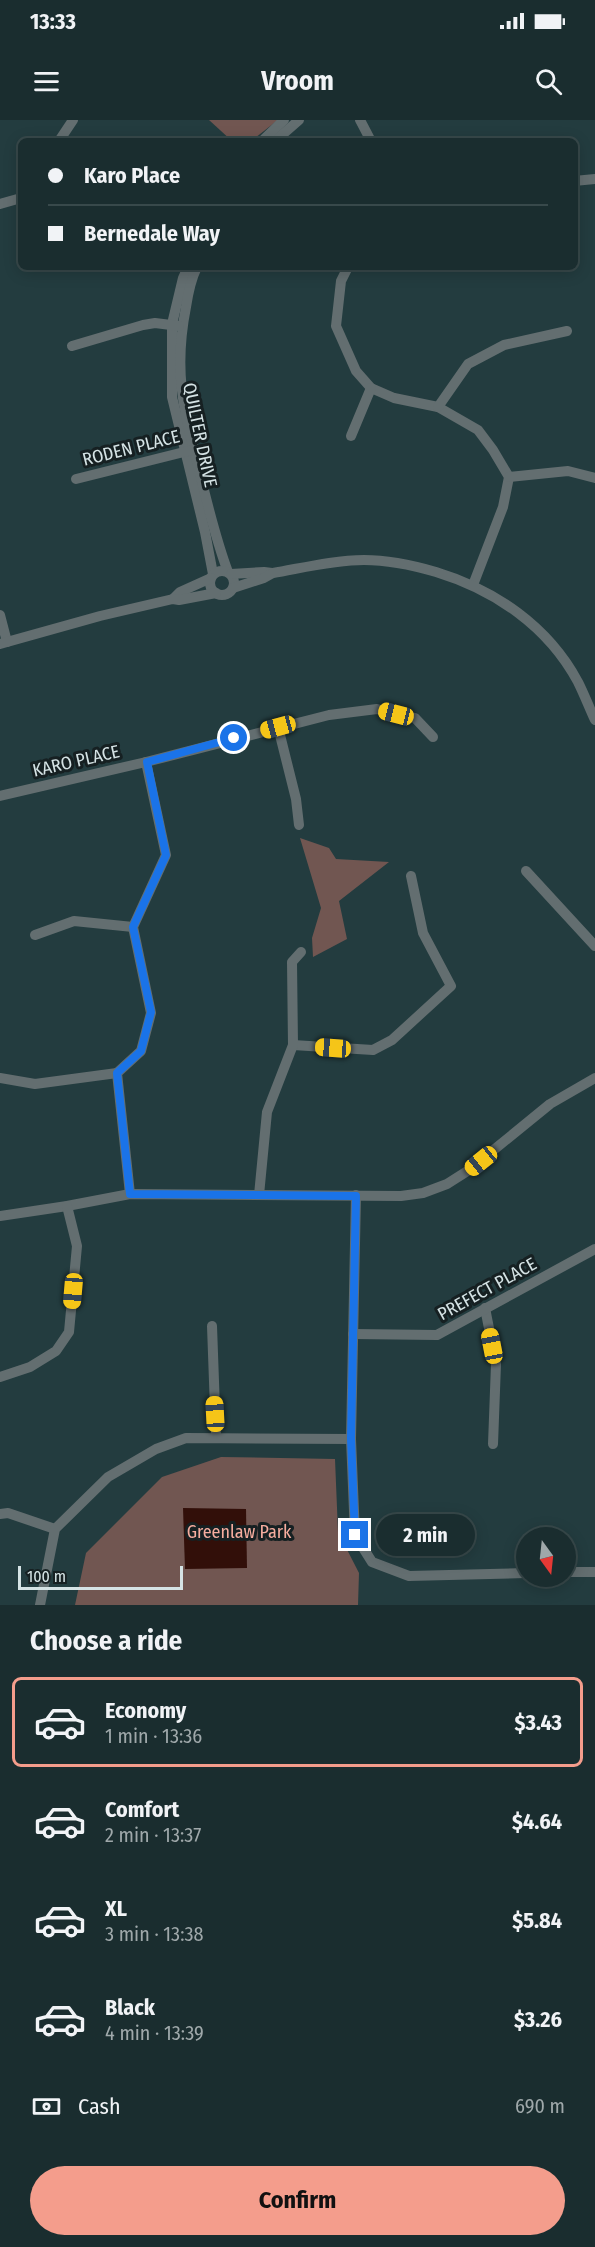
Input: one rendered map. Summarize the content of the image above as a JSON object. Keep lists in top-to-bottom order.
{
  "streets": {
    "street": [
      "QUILTER DRIVE",
      "RODEN PLACE",
      "KARO PLACE",
      "PREFECT PLACE"
    ]
  },
  "crossings": [
    ["QUILTER DRIVE", "RODEN PLACE"]
  ],
  "parks": ["Greenlaw Park"],
  "scale_bar": "100 m",
  "north": "bottom",
  "page": {
    "status": "13:33",
    "header": "Vroom",
    "banner": ["Karo Place", "Bernedale Way"],
    "bubble": "2 min",
    "scale": "100 m",
    "heading": "Choose a ride",
    "list": [
      {
        "name": "Economy",
        "note": "1 min · 13:36",
        "value": "$3.43"
      },
      {
        "name": "Comfort",
        "note": "2 min · 13:37",
        "value": "$4.64"
      },
      {
        "name": "XL",
        "note": "3 min · 13:38",
        "value": "$5.84"
      },
      {
        "name": "Black",
        "note": "4 min · 13:39",
        "value": "$3.26"
      }
    ],
    "pay": ["Cash", "690 m"],
    "buttons": "Confirm"
  }
}
